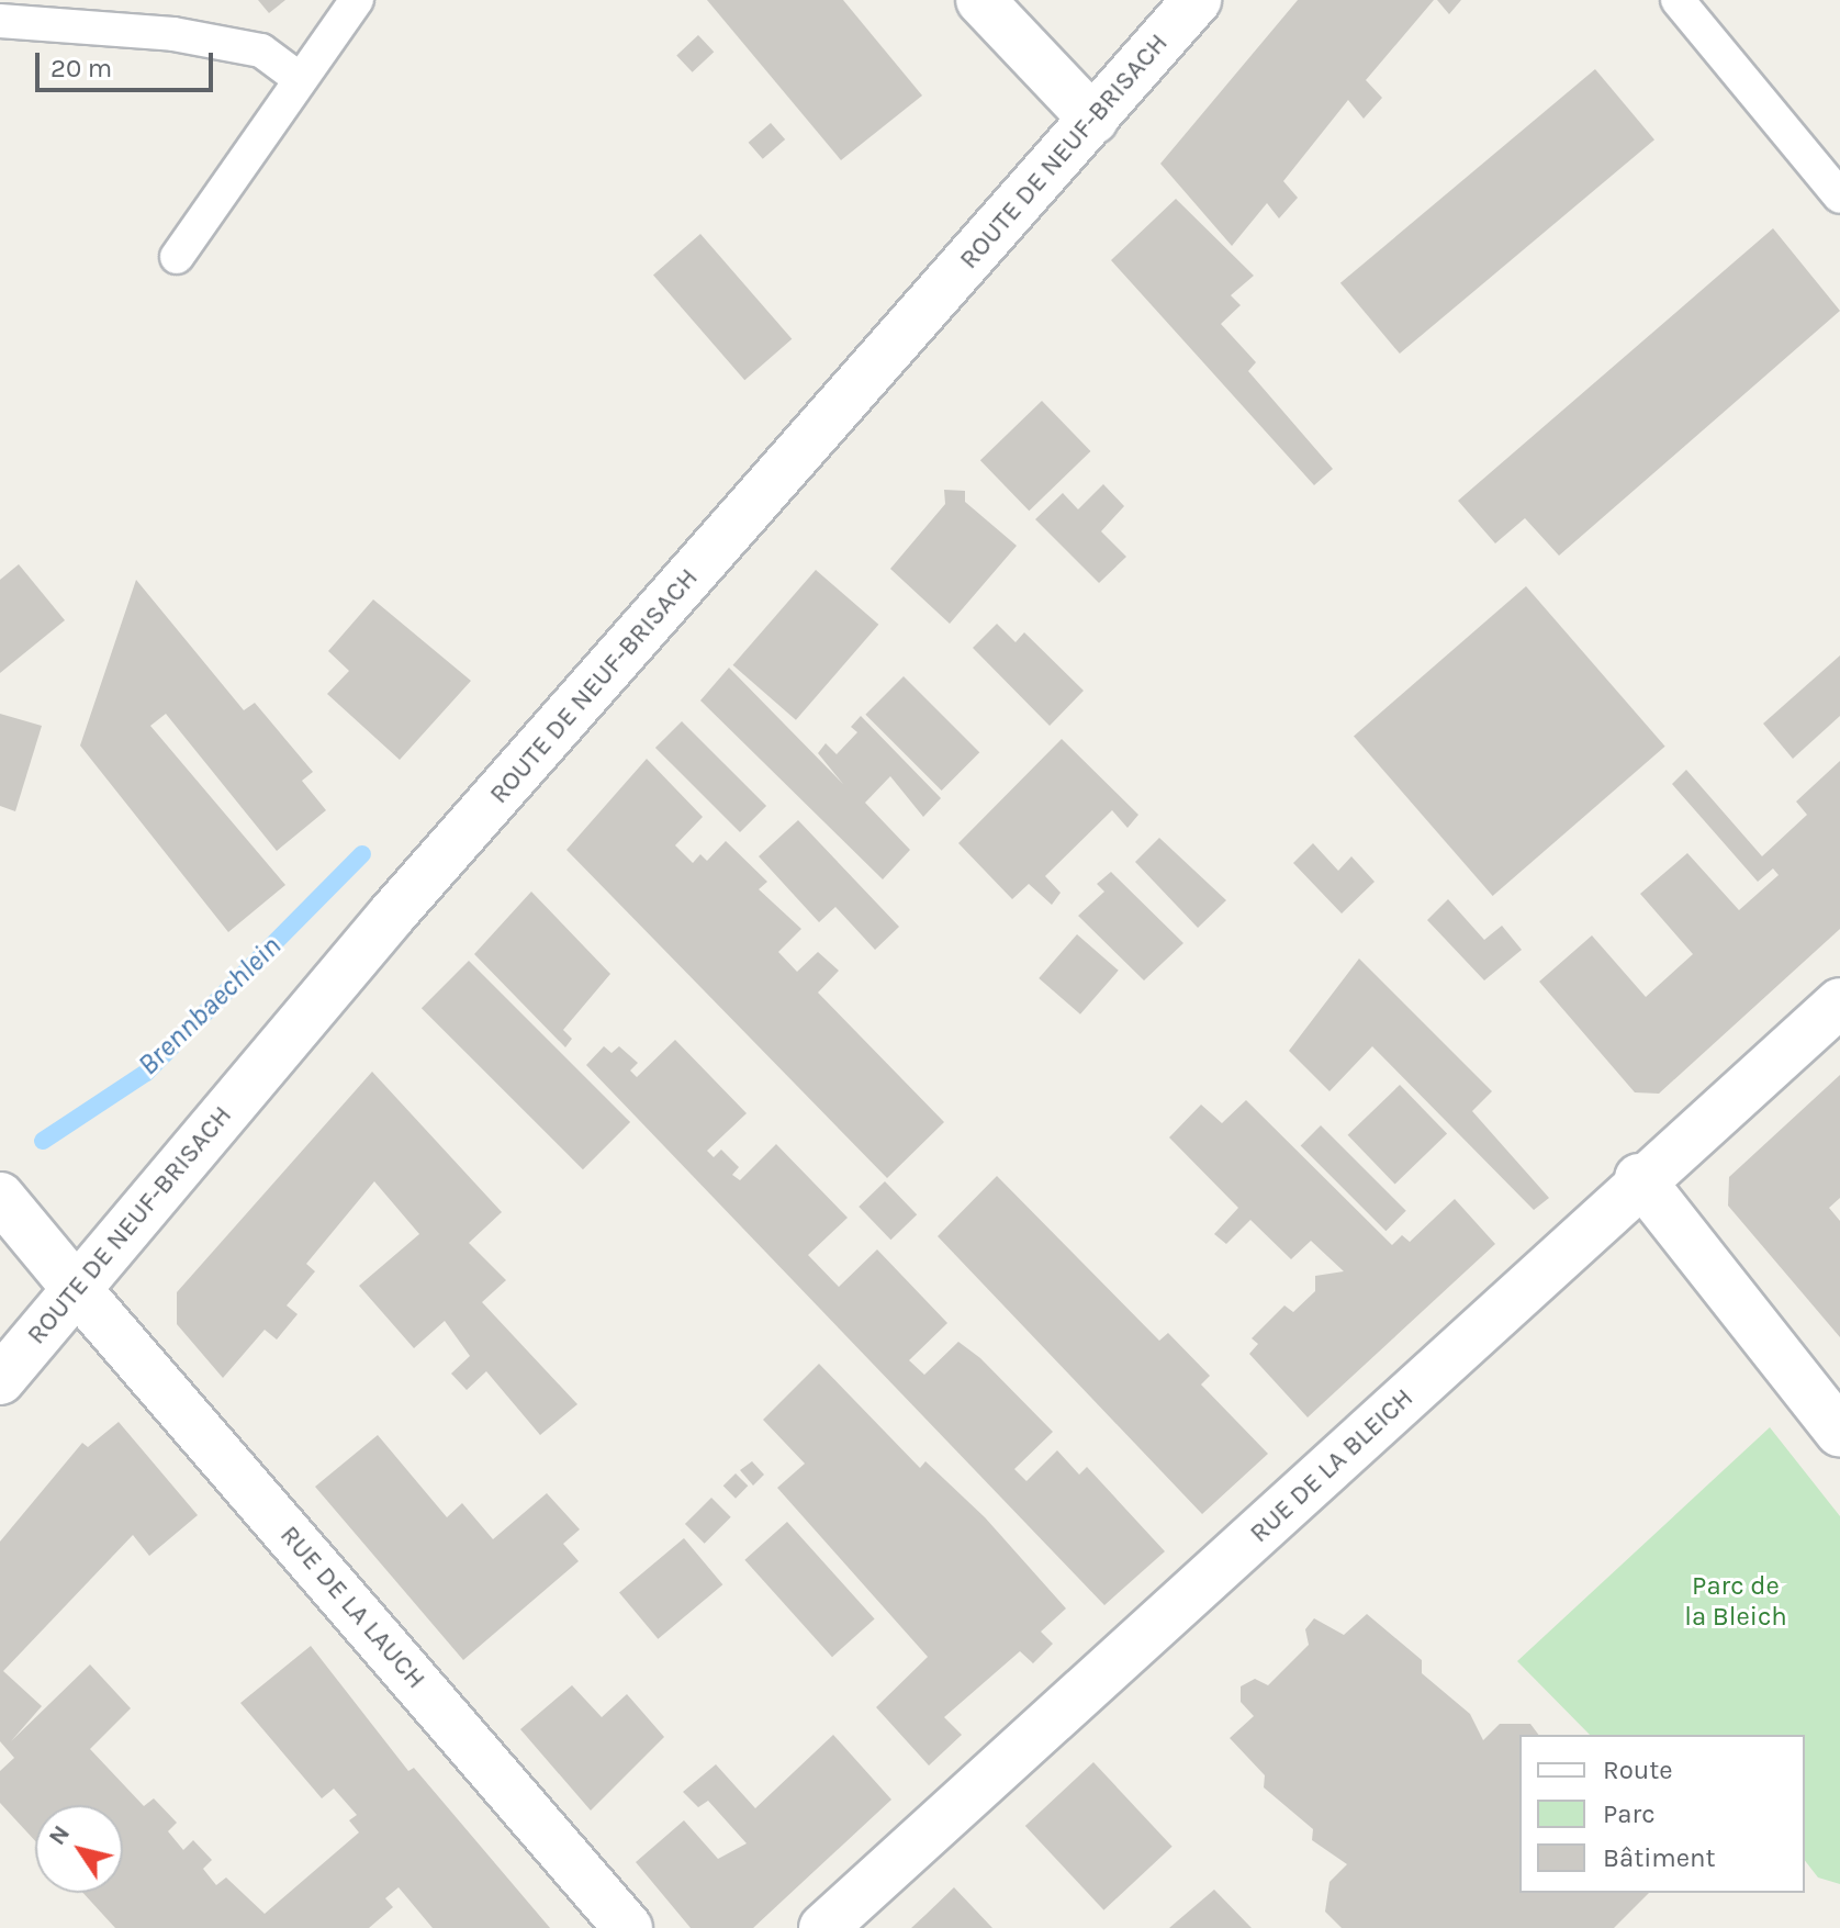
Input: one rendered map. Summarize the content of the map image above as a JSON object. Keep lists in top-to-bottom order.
{
  "streets": {
    "street": ["ROUTE DE NEUF-BRISACH", "RUE DE LA BLEICH", "RUE DE LA LAUCH"]
  },
  "crossings": [
    ["ROUTE DE NEUF-BRISACH", "RUE DE LA LAUCH"]
  ],
  "water": ["Brennbaechlein"],
  "parks": ["Parc de la Bleich"],
  "legend": ["Route", "Parc", "Bâtiment"],
  "scale_bar": "20 m",
  "north": "top left"
}
